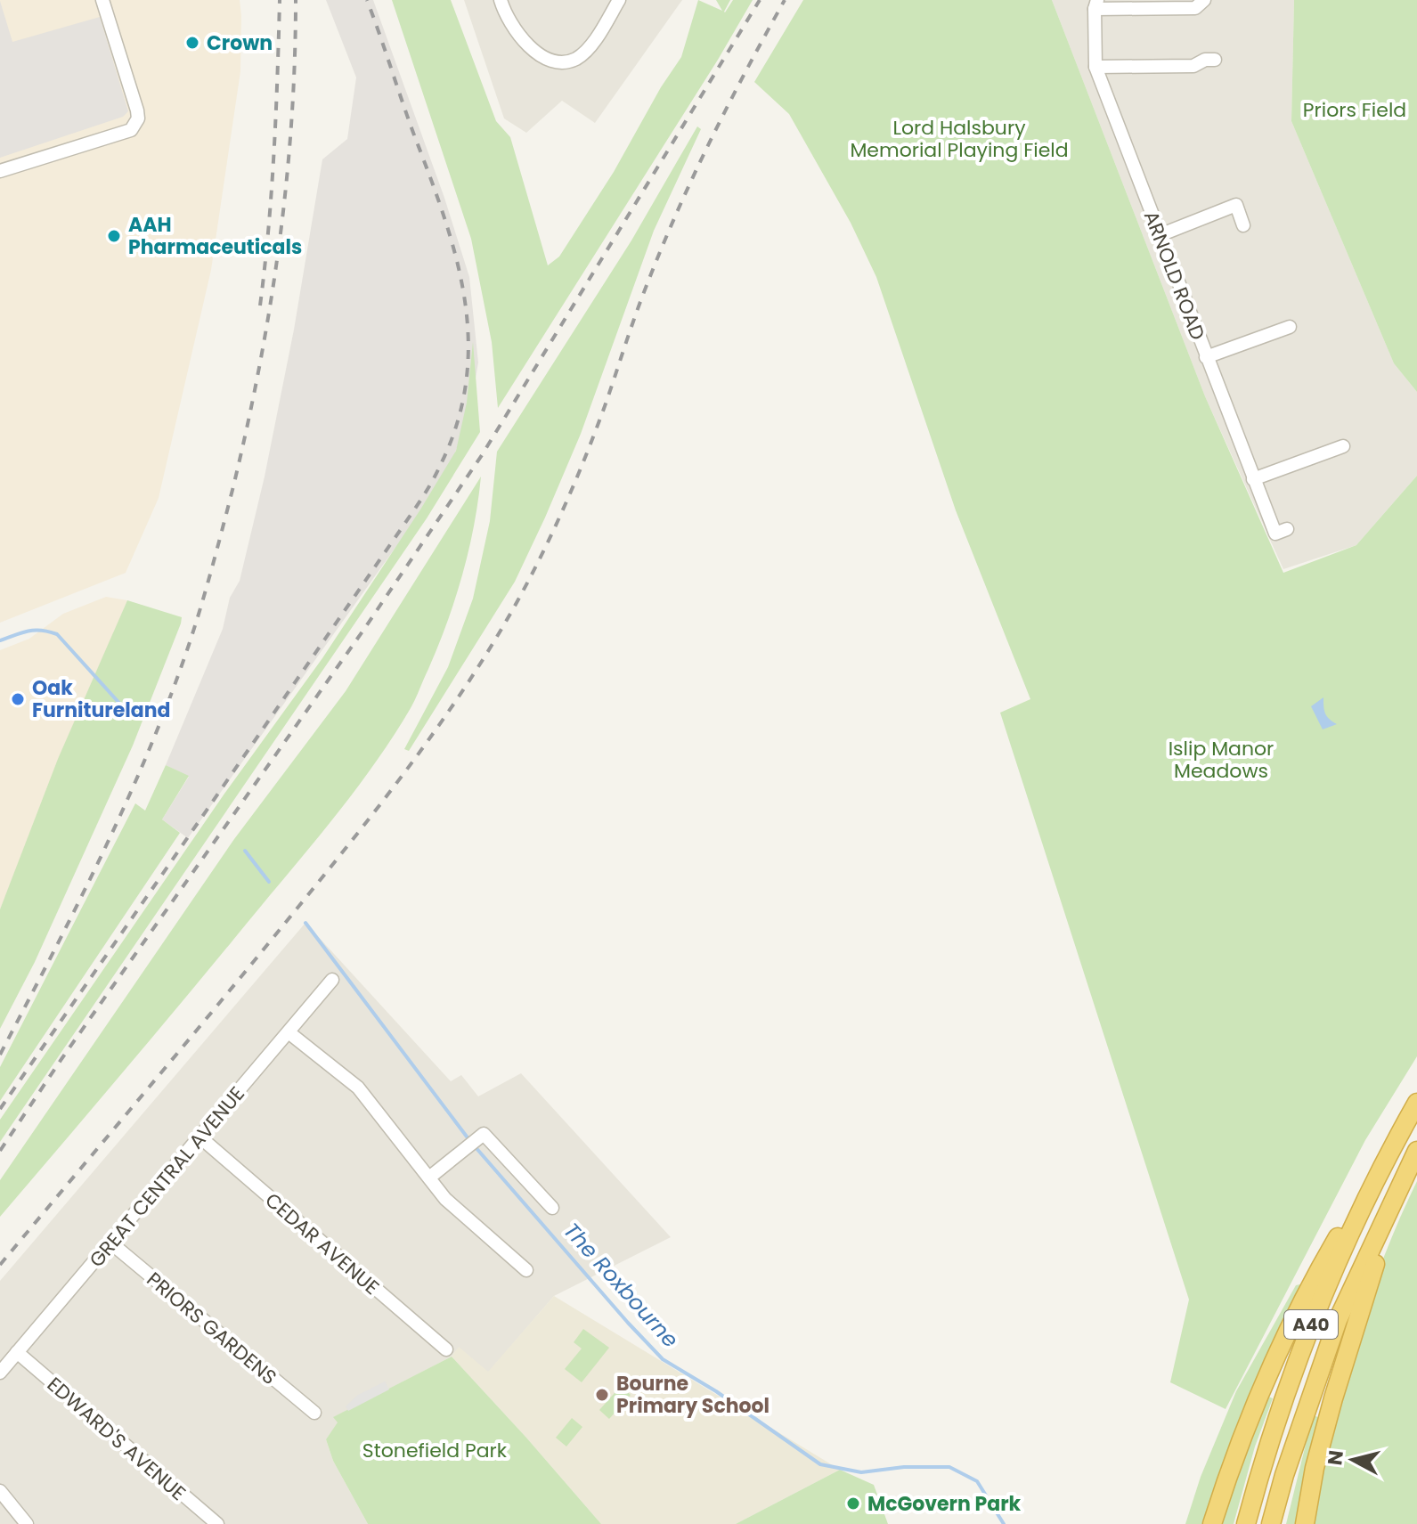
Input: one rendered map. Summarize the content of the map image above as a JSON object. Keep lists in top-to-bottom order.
{
  "streets": {
    "highway": ["A40"],
    "street": [
      "ARNOLD ROAD",
      "GREAT CENTRAL AVENUE",
      "CEDAR AVENUE",
      "PRIORS GARDENS",
      "EDWARD'S AVENUE"
    ]
  },
  "crossings": [
    ["GREAT CENTRAL AVENUE", "CEDAR AVENUE"],
    ["GREAT CENTRAL AVENUE", "PRIORS GARDENS"],
    ["GREAT CENTRAL AVENUE", "EDWARD'S AVENUE"]
  ],
  "water": ["The Roxbourne"],
  "parks": [
    "Priors Field",
    "Lord Halsbury Memorial Playing Field",
    "Islip Manor Meadows",
    "Stonefield Park"
  ],
  "places": [
    "Crown",
    "AAH Pharmaceuticals",
    "Oak Furnitureland",
    "Bourne Primary School",
    "McGovern Park"
  ],
  "north": "left"
}
